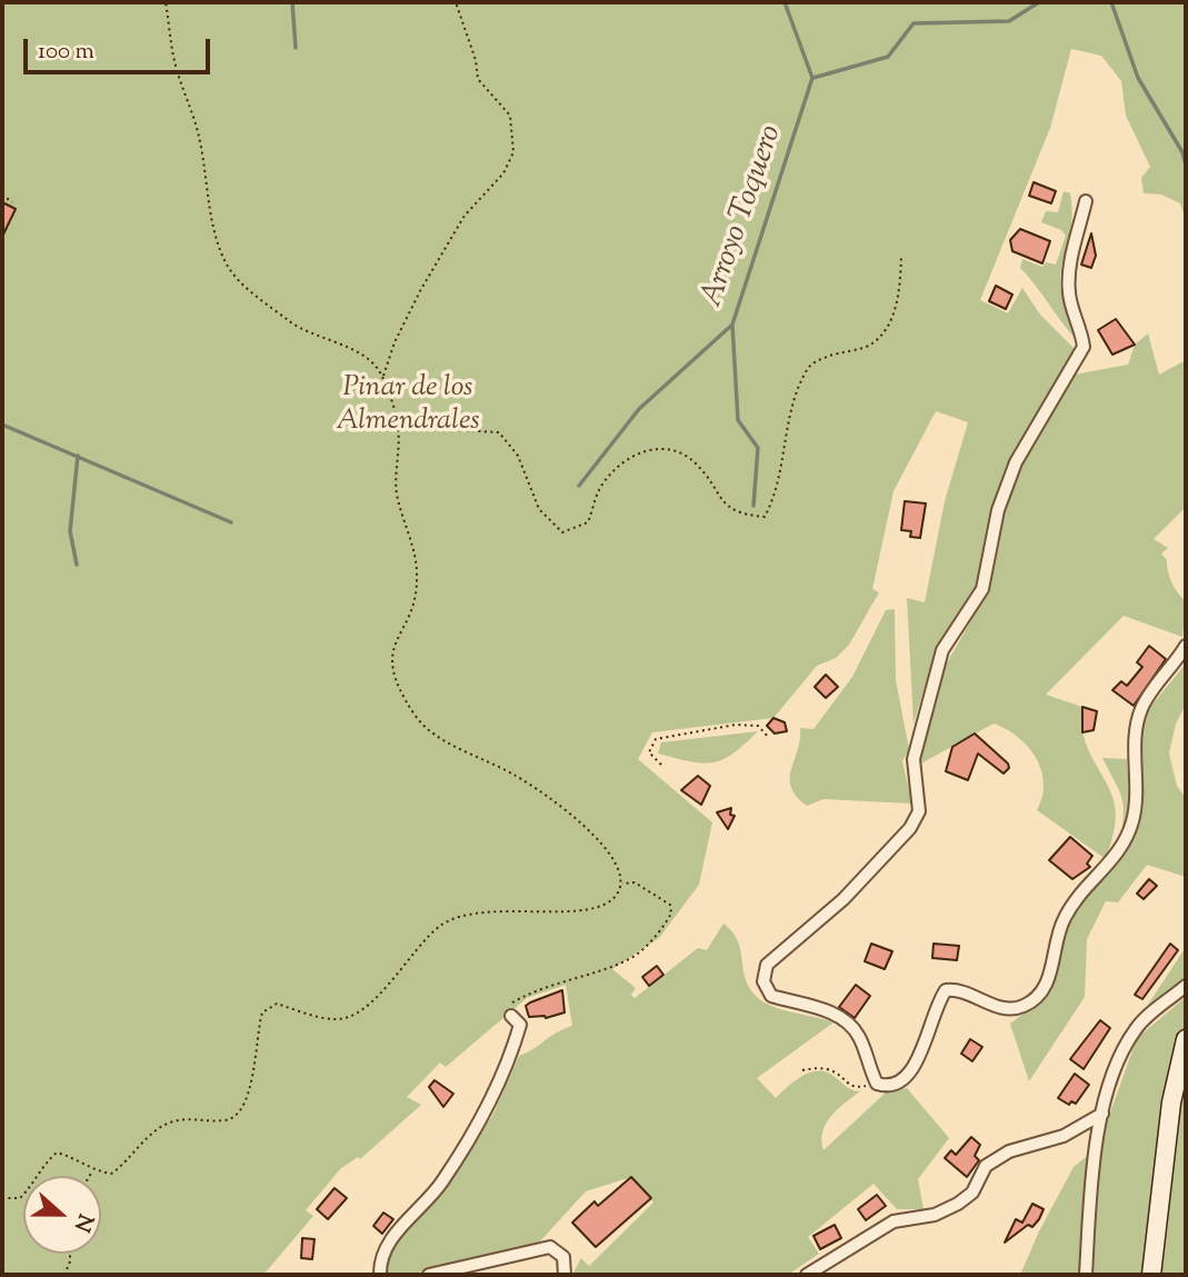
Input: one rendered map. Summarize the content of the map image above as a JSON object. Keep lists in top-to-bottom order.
{
  "water": ["Arroyo Toquero"],
  "parks": ["Pinar de los Almendrales"],
  "scale_bar": "100 m",
  "north": "right"
}
